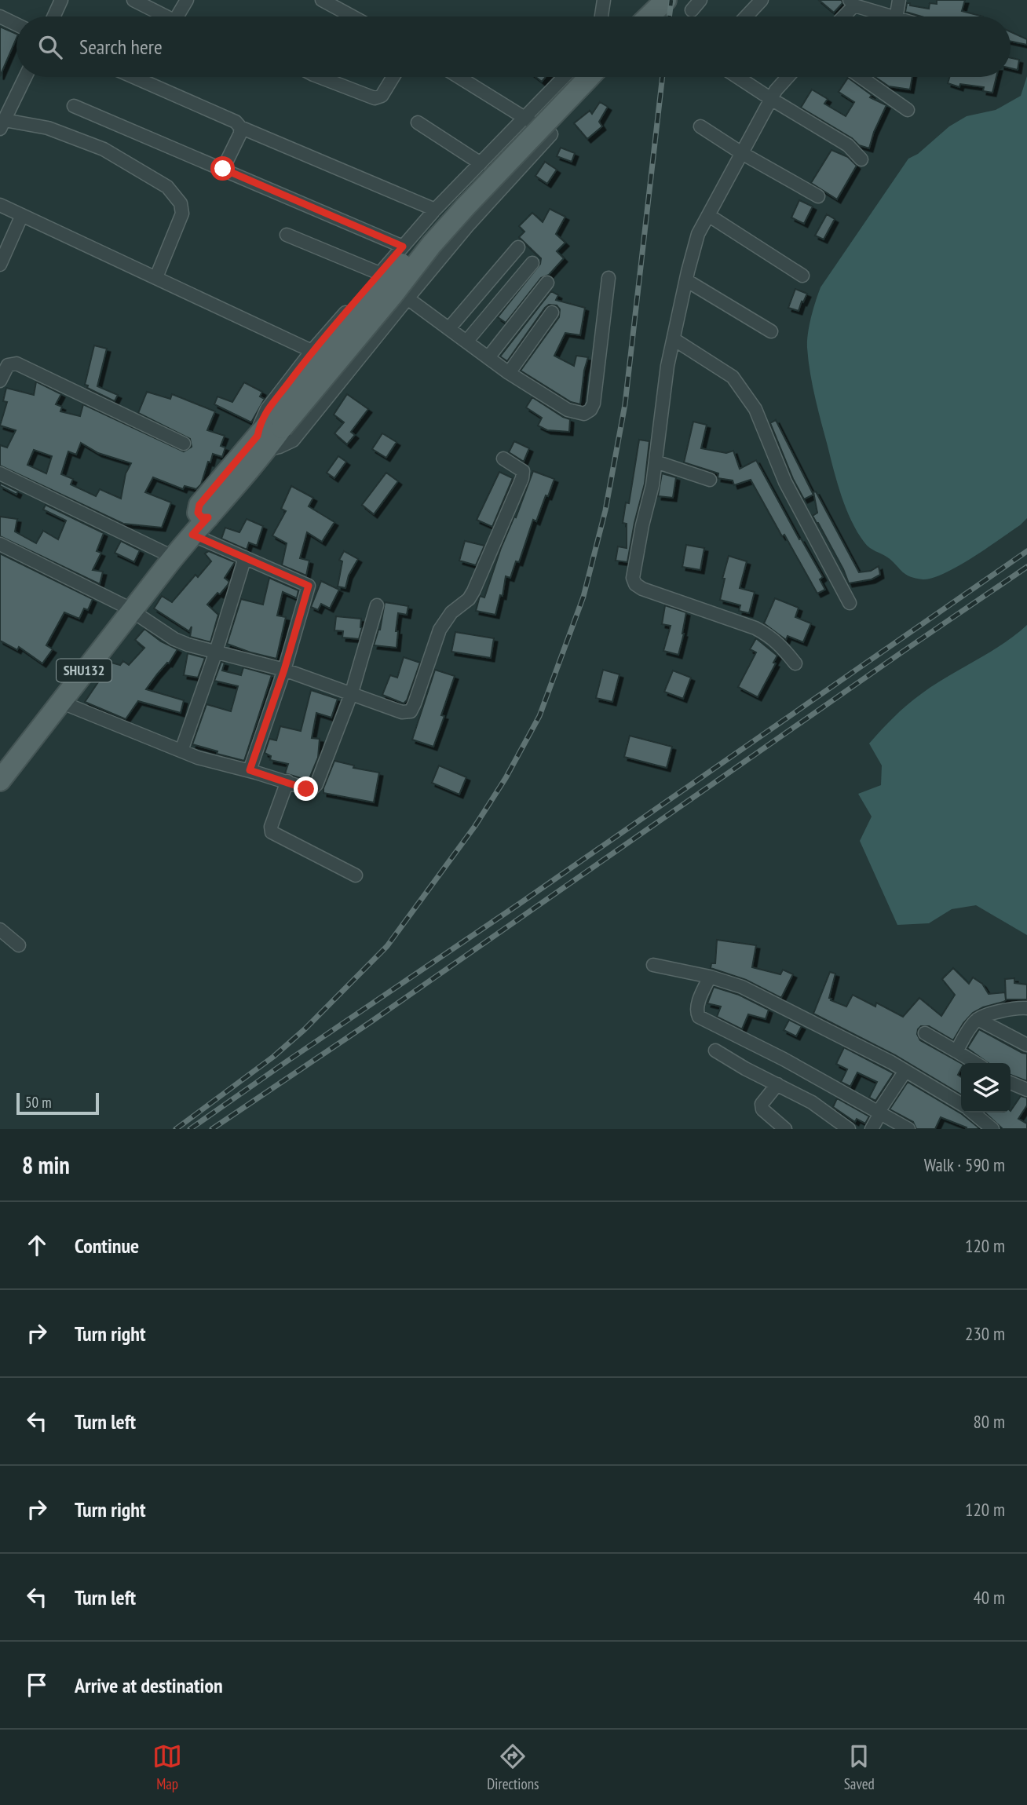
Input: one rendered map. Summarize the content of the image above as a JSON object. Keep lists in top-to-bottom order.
{
  "streets": {
    "main road": ["SHU132"]
  },
  "scale_bar": "50 m",
  "page": {
    "search": "Search here",
    "scale": "50 m",
    "heading": ["8 min", "Walk · 590 m"],
    "list": [
      ["Continue", "120 m"],
      ["Turn right", "230 m"],
      ["Turn left", "80 m"],
      ["Turn right", "120 m"],
      ["Turn left", "40 m"],
      "Arrive at destination"
    ],
    "nav": ["Map", "Directions", "Saved"]
  }
}
